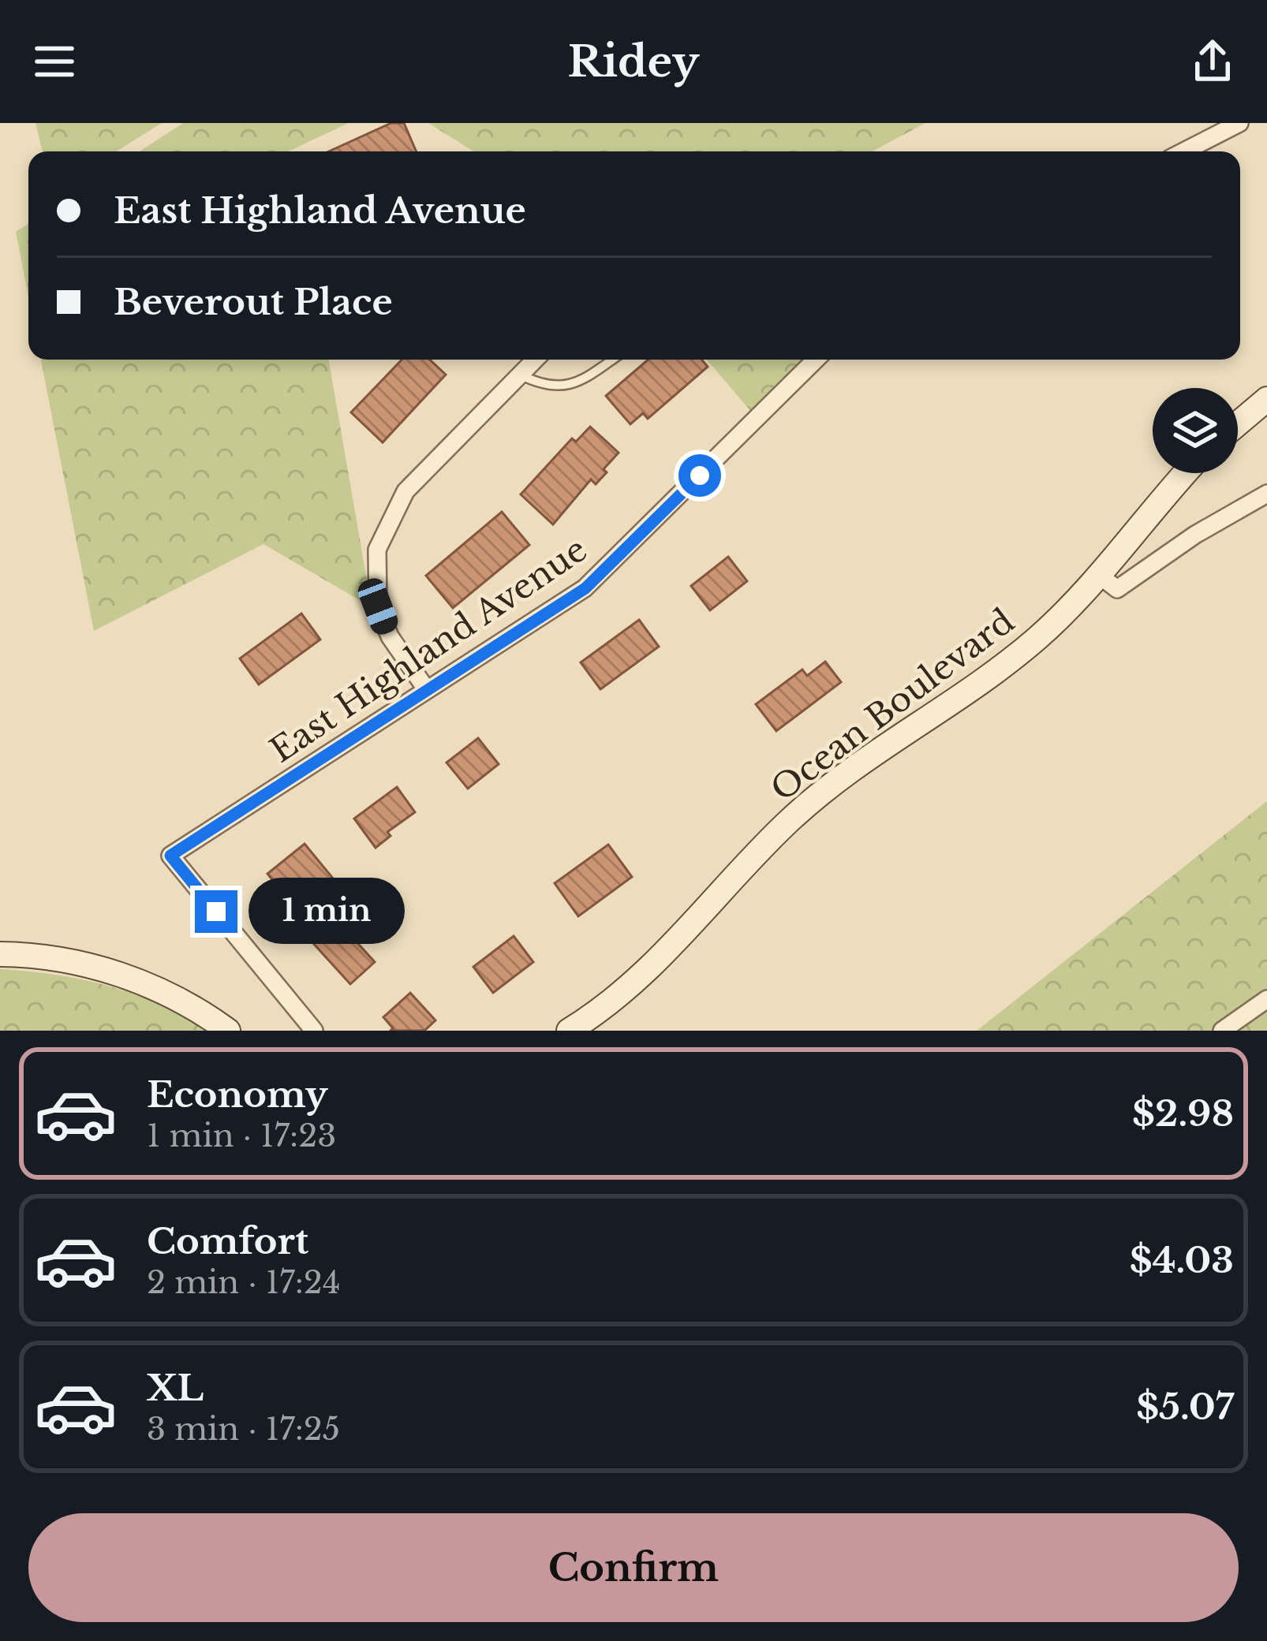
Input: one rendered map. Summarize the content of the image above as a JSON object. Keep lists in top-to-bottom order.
{
  "streets": {
    "street": ["East Highland Avenue", "Ocean Boulevard"]
  },
  "page": {
    "header": "Ridey",
    "banner": ["East Highland Avenue", "Beverout Place"],
    "bubble": "1 min",
    "list": [
      {
        "name": "Economy",
        "note": "1 min · 17:23",
        "value": "$2.98"
      },
      {
        "name": "Comfort",
        "note": "2 min · 17:24",
        "value": "$4.03"
      },
      {
        "name": "XL",
        "note": "3 min · 17:25",
        "value": "$5.07"
      }
    ],
    "buttons": "Confirm"
  }
}
